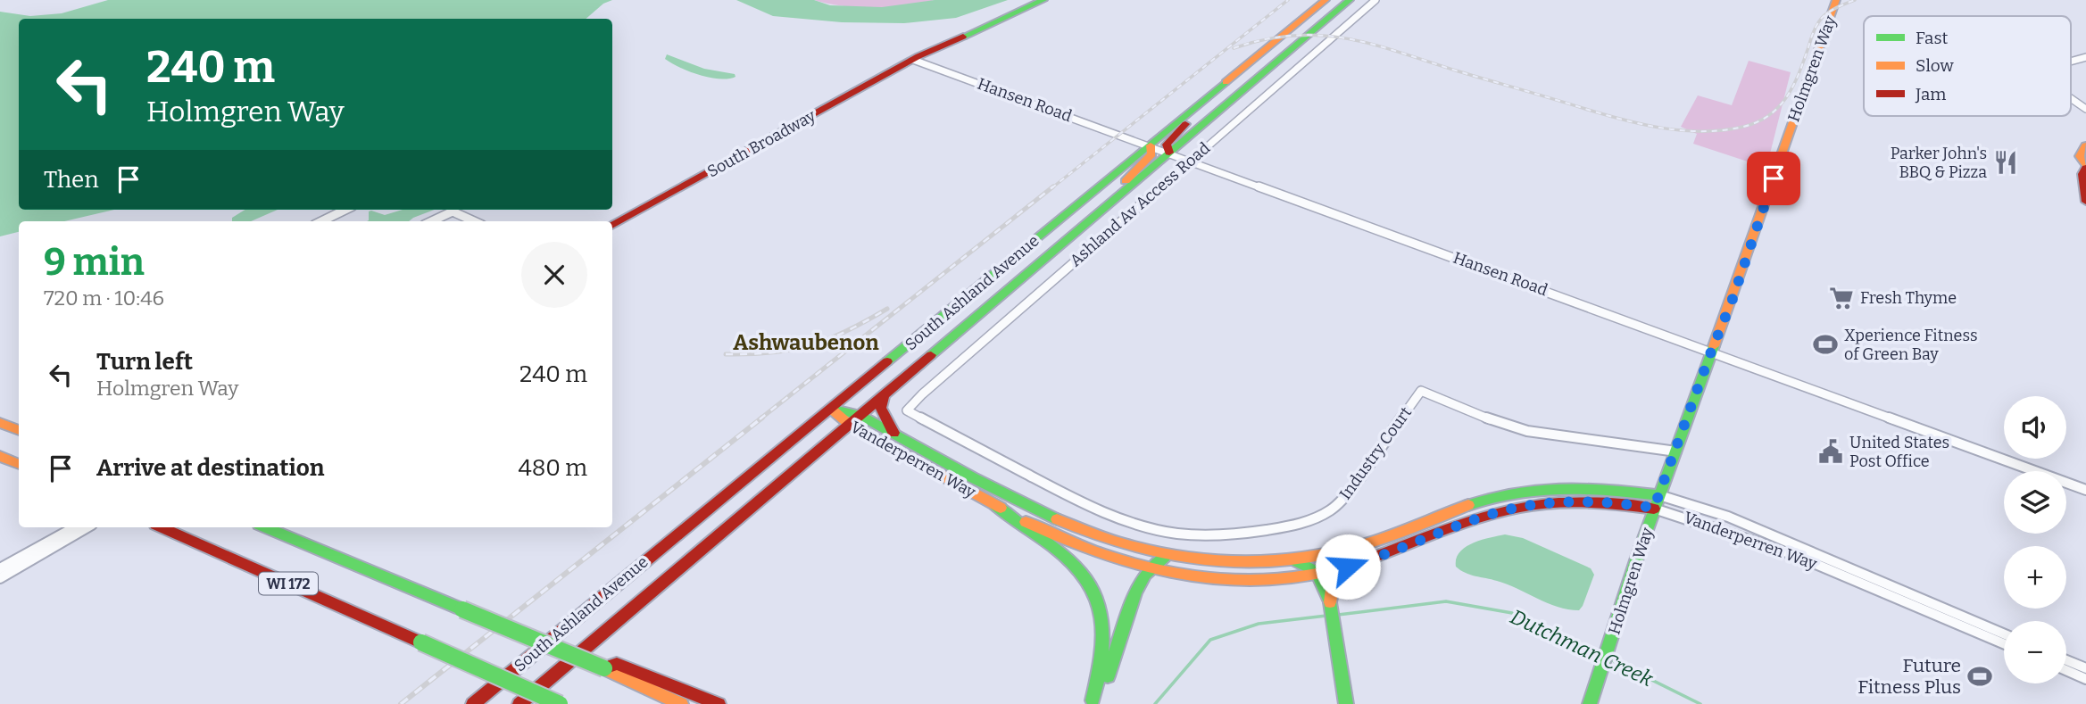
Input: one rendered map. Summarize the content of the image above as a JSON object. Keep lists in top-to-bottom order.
{
  "streets": {
    "main road": [
      "Holmgren Way",
      "South Broadway",
      "South Ashland Avenue",
      "Vanderperren Way",
      "WI 172"
    ],
    "street": ["Hansen Road", "Ashland Av Access Road", "Industry Court"]
  },
  "crossings": [
    ["Holmgren Way", "Hansen Road"],
    ["Holmgren Way", "Industry Court"],
    ["Holmgren Way", "Vanderperren Way"],
    ["Hansen Road", "South Broadway"],
    ["Hansen Road", "Ashland Av Access Road"],
    ["Hansen Road", "South Ashland Avenue"],
    ["Ashland Av Access Road", "Industry Court"],
    ["South Ashland Avenue", "Vanderperren Way"]
  ],
  "districts": ["Ashwaubenon"],
  "water": ["Dutchman Creek"],
  "places": {
    "restaurant": ["Parker John's BBQ & Pizza"],
    "supermarket": ["Fresh Thyme"],
    "sports": ["Xperience Fitness of Green Bay", "Future Fitness Plus"],
    "public building": ["United States Post Office"]
  },
  "legend": ["Fast", "Slow", "Jam"],
  "page": {
    "turn": ["240 m", "Holmgren Way"],
    "then": "Then",
    "heading": ["9 min", "720 m · 10:46"],
    "list": [
      {
        "name": "Turn left",
        "note": "Holmgren Way",
        "value": "240 m"
      },
      {
        "name": "Arrive at destination",
        "value": "480 m"
      }
    ],
    "map_buttons": ["+", "−"]
  }
}
